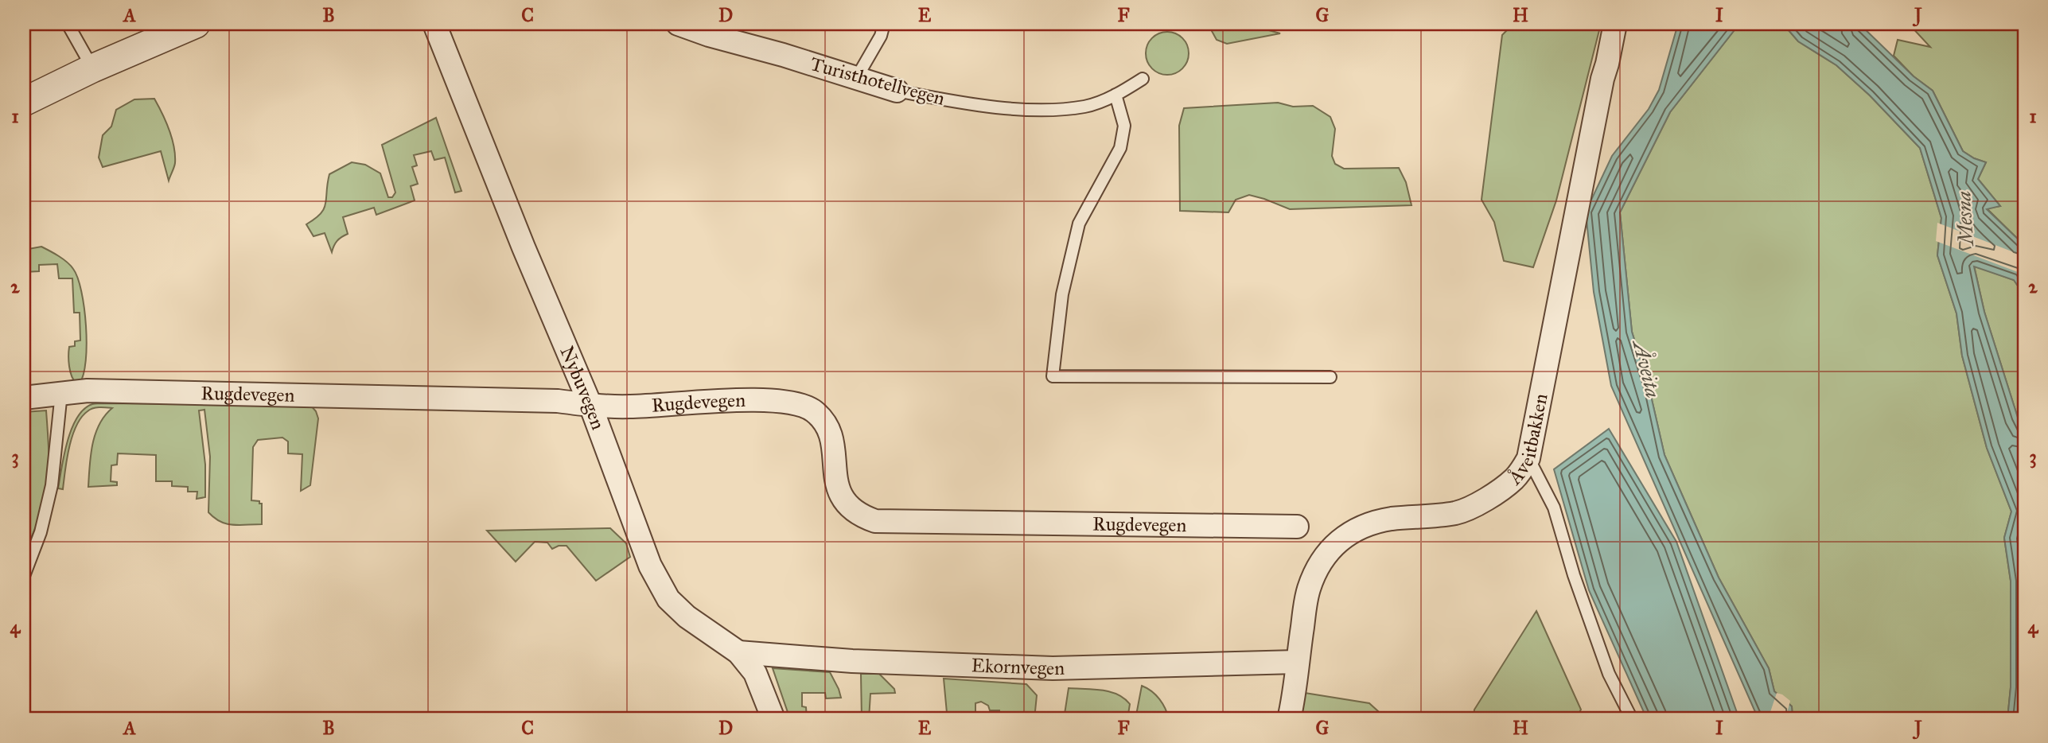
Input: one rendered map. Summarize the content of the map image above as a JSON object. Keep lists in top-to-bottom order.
{
  "streets": {
    "street": [
      "Turisthotellvegen",
      "Nybuvegen",
      "Rugdevegen",
      "Åveitbakken",
      "Ekornvegen"
    ]
  },
  "crossings": [
    ["Nybuvegen", "Rugdevegen"],
    ["Nybuvegen", "Ekornvegen"],
    ["Åveitbakken", "Ekornvegen"]
  ],
  "water": ["Mesna", "Åveita"],
  "grid": {
    "columns": [
      "A",
      "B",
      "C",
      "D",
      "E",
      "F",
      "G",
      "H",
      "I",
      "J"
    ],
    "rows": [
      "1",
      "2",
      "3",
      "4"
    ]
  }
}
